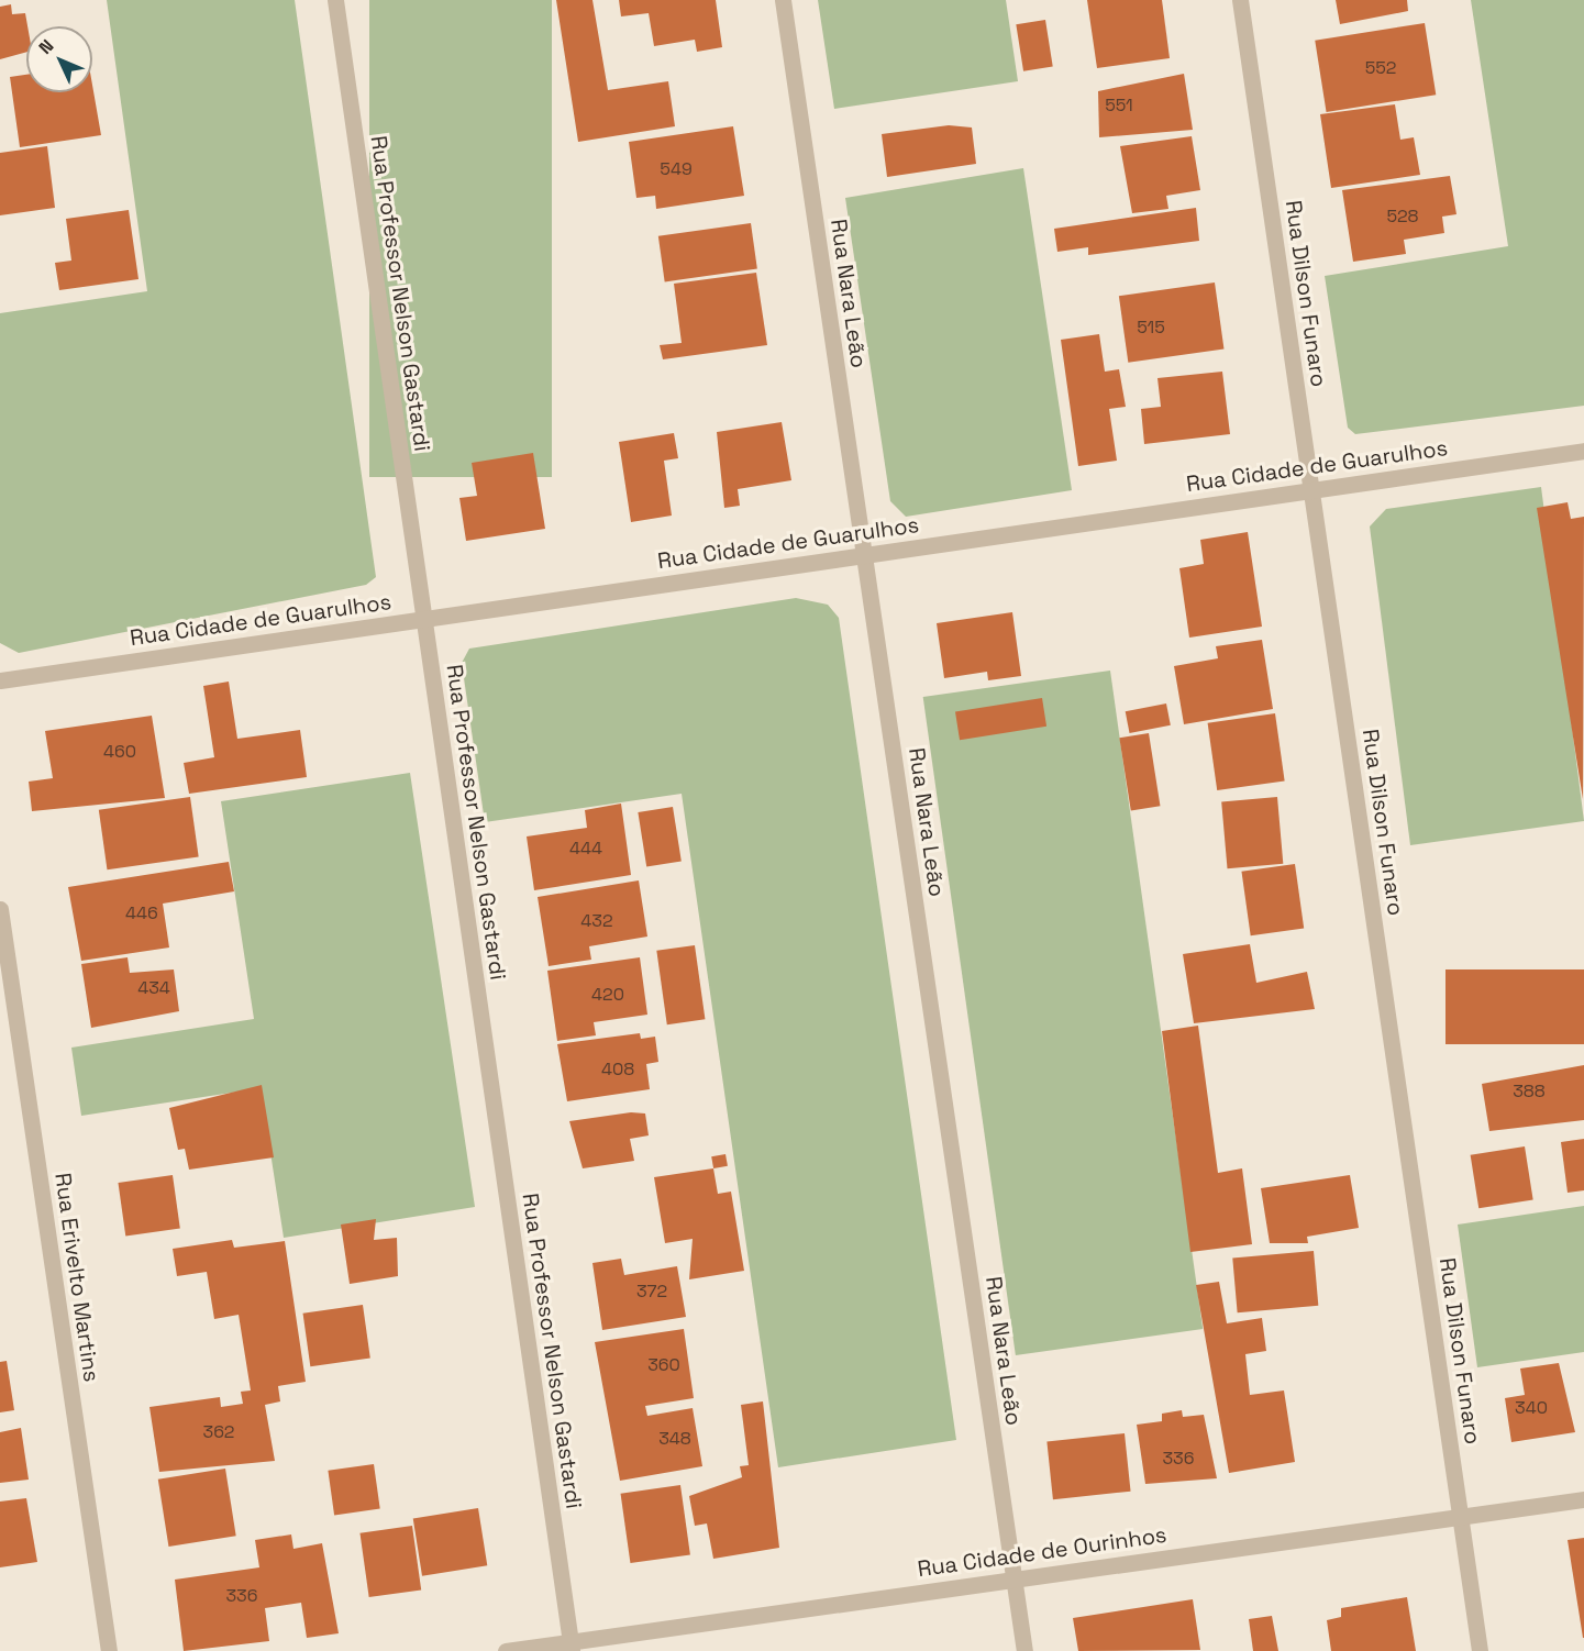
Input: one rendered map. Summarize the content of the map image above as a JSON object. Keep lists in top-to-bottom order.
{
  "streets": {
    "street": [
      "Rua Professor Nelson Gastardi",
      "Rua Nara Leão",
      "Rua Dilson Funaro",
      "Rua Cidade de Guarulhos",
      "Rua Erivelto Martins",
      "Rua Cidade de Ourinhos"
    ]
  },
  "crossings": [
    ["Rua Professor Nelson Gastardi", "Rua Cidade de Guarulhos"],
    ["Rua Professor Nelson Gastardi", "Rua Cidade de Ourinhos"],
    ["Rua Nara Leão", "Rua Cidade de Guarulhos"],
    ["Rua Nara Leão", "Rua Cidade de Ourinhos"],
    ["Rua Dilson Funaro", "Rua Cidade de Guarulhos"],
    ["Rua Dilson Funaro", "Rua Cidade de Ourinhos"]
  ],
  "house_numbers": [
    "552",
    "551",
    "549",
    "528",
    "515",
    "460",
    "444",
    "446",
    "432",
    "434",
    "420",
    "408",
    "388",
    "372",
    "360",
    "340",
    "362",
    "348",
    "336",
    "336"
  ],
  "north": "top left"
}
